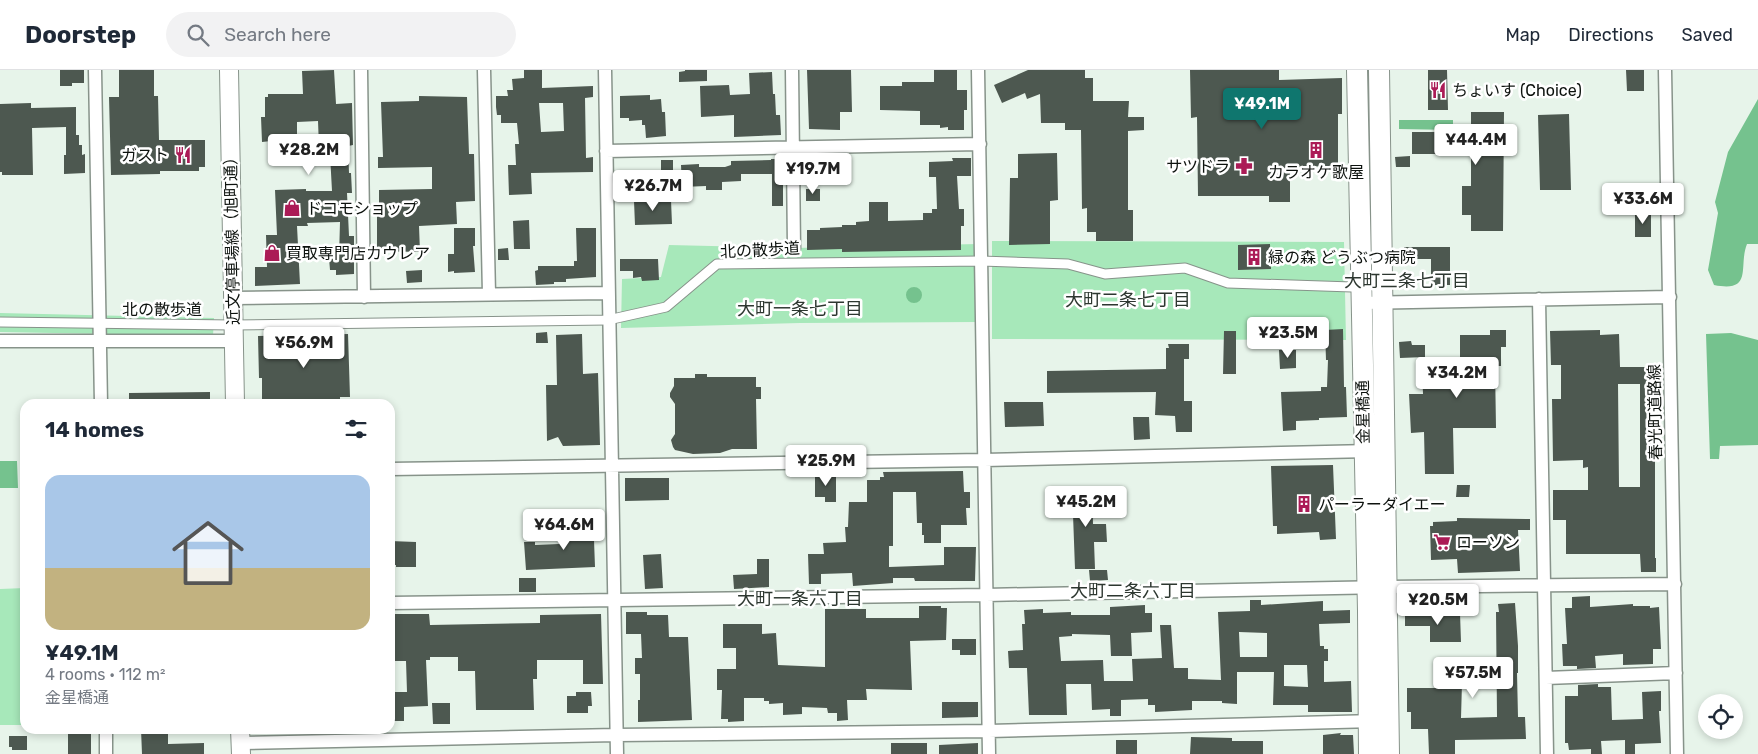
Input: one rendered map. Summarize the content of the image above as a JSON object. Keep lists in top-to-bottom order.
{
  "streets": {
    "main road": ["近文停車場線（旭町通）", "金星橋通"],
    "street": ["北の散歩道", "春光町道路線"]
  },
  "crossings": [
    ["近文停車場線（旭町通）", "北の散歩道"],
    ["北の散歩道", "金星橋通"]
  ],
  "districts": [
    "大町三条七丁目",
    "大町二条七丁目",
    "大町一条七丁目",
    "大町二条六丁目",
    "大町一条六丁目"
  ],
  "places": {
    "restaurant": ["ちょいす (Choice)", "ガスト"],
    "building": ["カラオケ歌屋", "緑の森 どうぶつ病院", "パーラーダイエー"],
    "pharmacy": ["サツドラ"],
    "shop": ["ドコモショップ", "買取専門店カウレア"],
    "supermarket": ["ローソン"]
  },
  "page": {
    "header": "Doorstep",
    "search": "Search here",
    "nav": ["Map", "Directions", "Saved"],
    "price": [
      "¥49.1M",
      "¥44.4M",
      "¥28.2M",
      "¥19.7M",
      "¥26.7M",
      "¥33.6M",
      "¥23.5M",
      "¥56.9M",
      "¥34.2M",
      "¥25.9M",
      "¥45.2M",
      "¥64.6M",
      "¥20.5M",
      "¥57.5M"
    ],
    "heading": "14 homes",
    "list": [
      {
        "name": "¥49.1M",
        "note": "4 rooms · 112 m² · 金星橋通"
      }
    ]
  }
}
